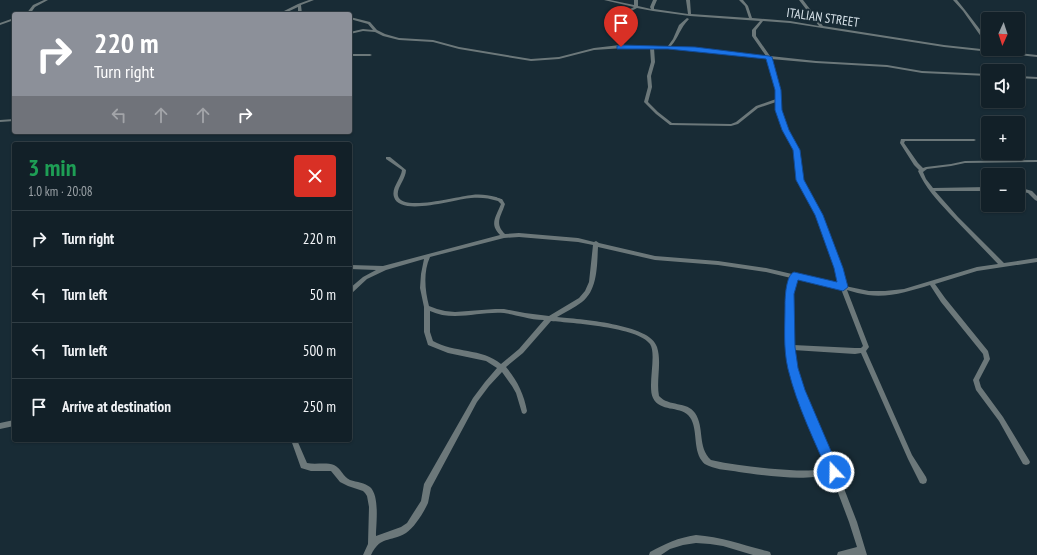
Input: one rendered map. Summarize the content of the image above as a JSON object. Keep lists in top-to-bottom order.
{
  "streets": {
    "street": ["ITALIAN STREET"]
  },
  "north": "bottom",
  "page": {
    "map_buttons": ["+", "−"],
    "turn": ["220 m", "Turn right"],
    "heading": ["3 min", "1.0 km · 20:08"],
    "list": [
      {
        "name": "Turn right",
        "value": "220 m"
      },
      {
        "name": "Turn left",
        "value": "50 m"
      },
      {
        "name": "Turn left",
        "value": "500 m"
      },
      {
        "name": "Arrive at destination",
        "value": "250 m"
      }
    ]
  }
}
